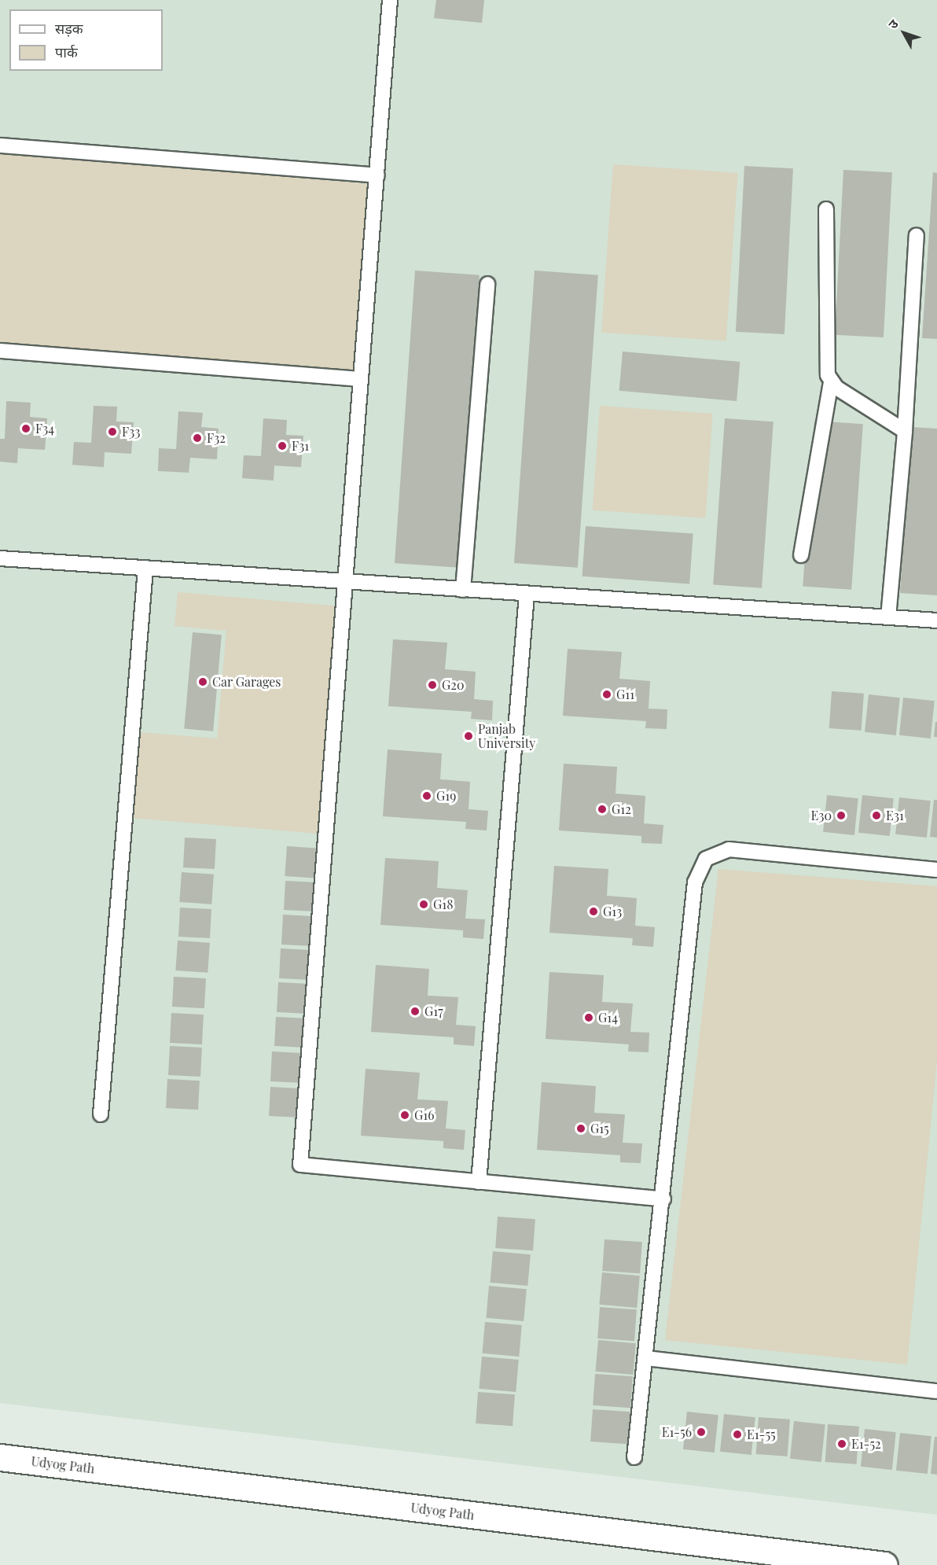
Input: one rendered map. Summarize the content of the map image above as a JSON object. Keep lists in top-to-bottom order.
{
  "streets": {
    "street": ["Udyog Path"]
  },
  "places": [
    "F34",
    "F33",
    "F32",
    "F31",
    "Car Garages",
    "G20",
    "G11",
    "Panjab University",
    "G19",
    "G12",
    "E30",
    "E31",
    "G18",
    "G13",
    "G17",
    "G14",
    "G16",
    "G15",
    "E1-56",
    "E1-55",
    "E1-52"
  ],
  "legend": ["सड़क", "पार्क"],
  "north": "top left"
}
